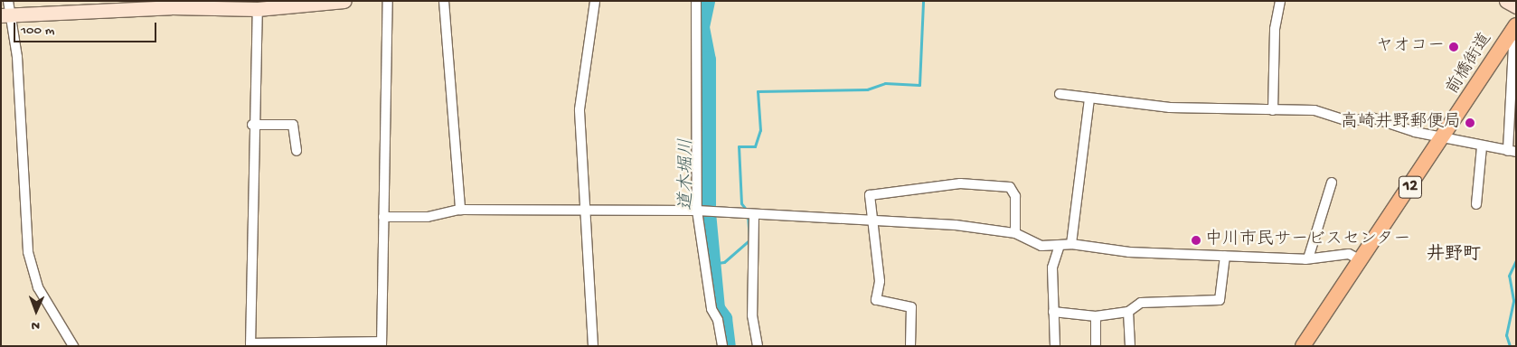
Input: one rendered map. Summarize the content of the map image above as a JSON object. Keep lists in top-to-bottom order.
{
  "streets": {
    "main road": ["前橋街道", "12"]
  },
  "districts": ["井野町"],
  "water": ["道木堀川"],
  "places": ["ヤオコー", "高崎井野郵便局", "中川市民サービスセンター"],
  "scale_bar": "100 m",
  "north": "bottom"
}
